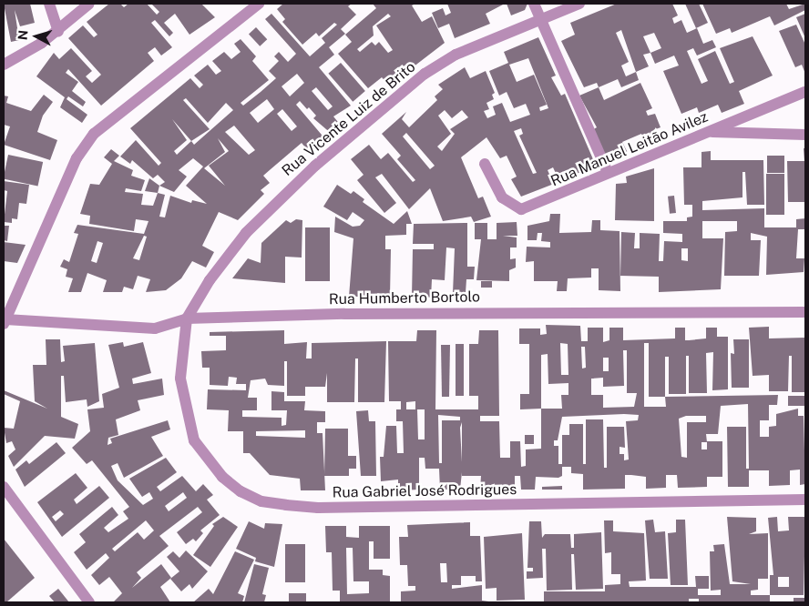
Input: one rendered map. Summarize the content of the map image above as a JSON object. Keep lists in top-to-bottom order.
{
  "streets": {
    "street": [
      "Rua Vicente Luiz de Brito",
      "Rua Manuel Leitão Avilez",
      "Rua Humberto Bortolo",
      "Rua Gabriel José Rodrigues"
    ]
  },
  "crossings": [
    ["Rua Vicente Luiz de Brito", "Rua Humberto Bortolo"],
    ["Rua Vicente Luiz de Brito", "Rua Gabriel José Rodrigues"],
    ["Rua Humberto Bortolo", "Rua Gabriel José Rodrigues"]
  ],
  "north": "left"
}
